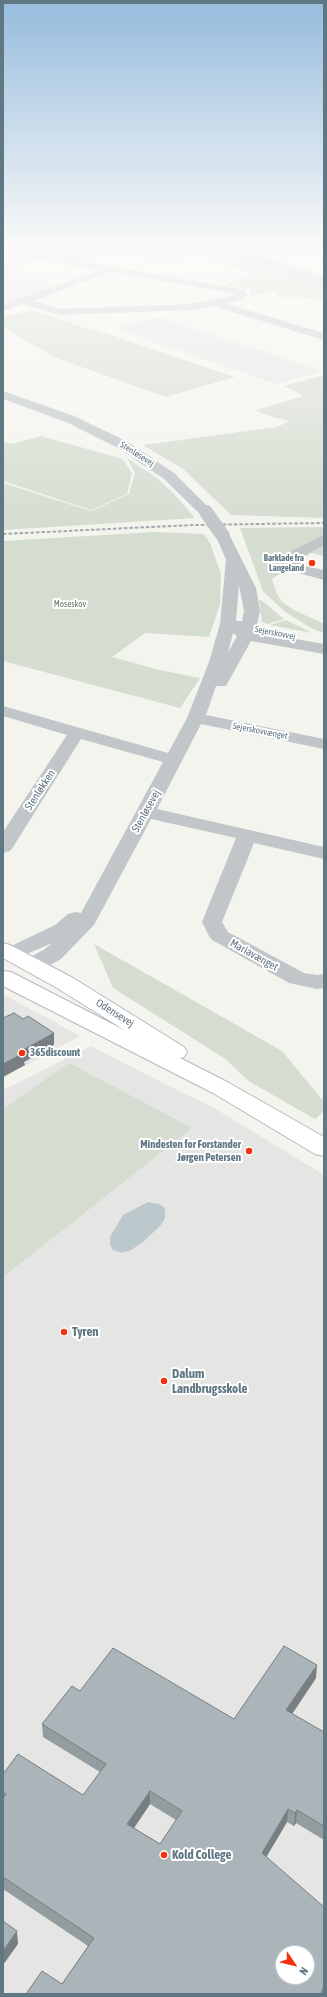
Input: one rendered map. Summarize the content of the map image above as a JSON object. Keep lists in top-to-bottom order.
{
  "streets": {
    "main road": ["Odensevej"],
    "street": [
      "Stenløsevej",
      "Sejerskovvej",
      "Sejerskovvænget",
      "Stenløkken",
      "Mariavænget"
    ]
  },
  "crossings": [
    ["Stenløsevej", "Sejerskovvej"],
    ["Stenløsevej", "Sejerskovvænget"],
    ["Stenløsevej", "Odensevej"]
  ],
  "parks": ["Moseskov"],
  "places": [
    "Barklade fra Langeland",
    "365discount",
    "Mindesten for Forstander Jørgen Petersen",
    "Tyren",
    "Dalum Landbrugsskole",
    "Kold College"
  ],
  "north": "bottom right"
}
